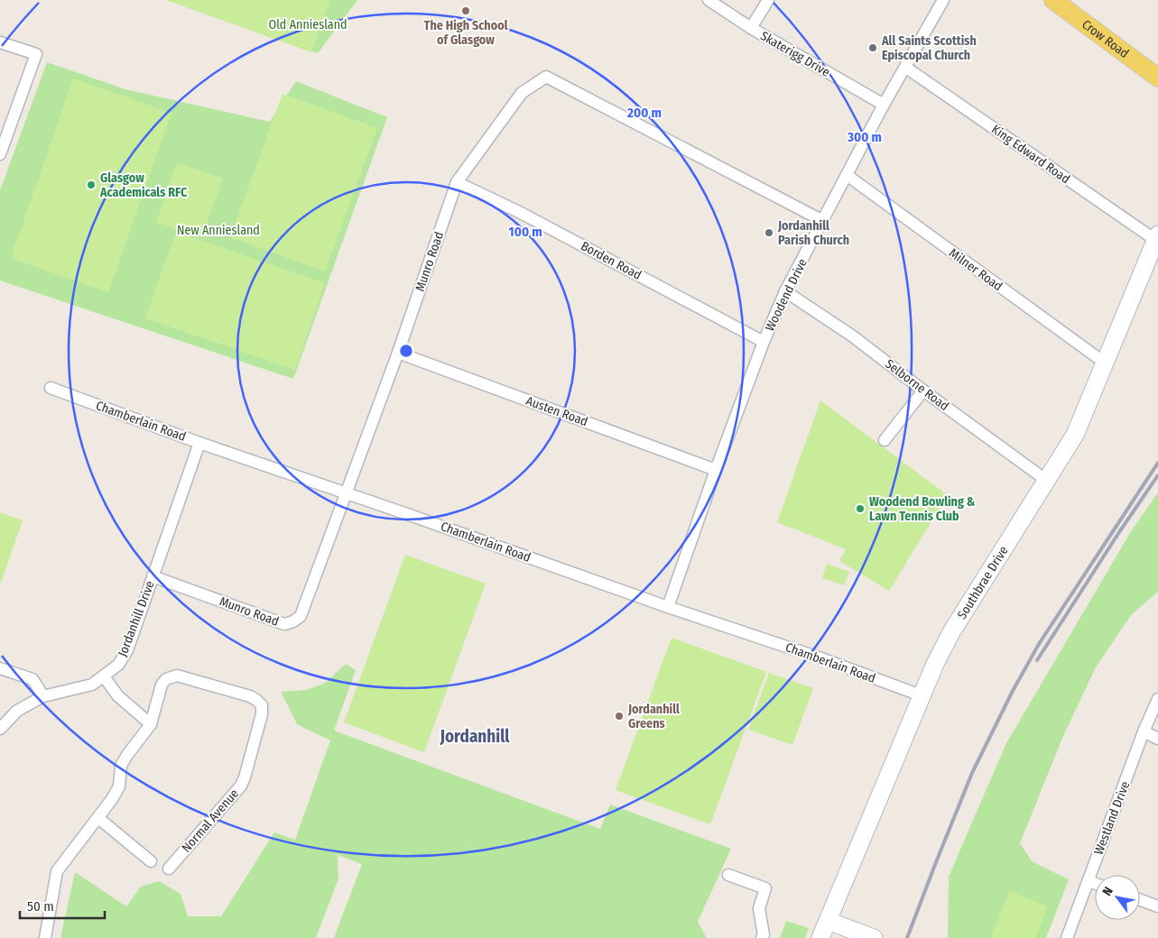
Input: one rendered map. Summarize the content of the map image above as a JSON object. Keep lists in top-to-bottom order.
{
  "streets": {
    "main road": ["Crow Road"],
    "street": [
      "Skaterigg Drive",
      "King Edward Road",
      "Borden Road",
      "Munro Road",
      "Milner Road",
      "Woodend Drive",
      "Selborne Road",
      "Austen Road",
      "Chamberlain Road",
      "Southbrae Drive",
      "Jordanhill Drive",
      "Westland Drive",
      "Normal Avenue"
    ]
  },
  "crossings": [
    ["Skaterigg Drive", "Woodend Drive"],
    ["King Edward Road", "Woodend Drive"],
    ["King Edward Road", "Southbrae Drive"],
    ["Borden Road", "Munro Road"],
    ["Borden Road", "Woodend Drive"],
    ["Munro Road", "Woodend Drive"],
    ["Munro Road", "Austen Road"],
    ["Munro Road", "Chamberlain Road"],
    ["Munro Road", "Jordanhill Drive"],
    ["Milner Road", "Woodend Drive"],
    ["Milner Road", "Southbrae Drive"],
    ["Woodend Drive", "Selborne Road"],
    ["Woodend Drive", "Austen Road"],
    ["Woodend Drive", "Chamberlain Road"],
    ["Selborne Road", "Southbrae Drive"],
    ["Chamberlain Road", "Southbrae Drive"],
    ["Chamberlain Road", "Jordanhill Drive"]
  ],
  "districts": ["Jordanhill"],
  "parks": ["Old Anniesland", "New Anniesland"],
  "places": [
    "The High School of Glasgow",
    "All Saints Scottish Episcopal Church",
    "Glasgow Academicals RFC",
    "Jordanhill Parish Church",
    "Woodend Bowling & Lawn Tennis Club",
    "Jordanhill Greens"
  ],
  "scale_bar": "50 m",
  "north": "top left",
  "rings": ["200 m", "300 m", "100 m"]
}
